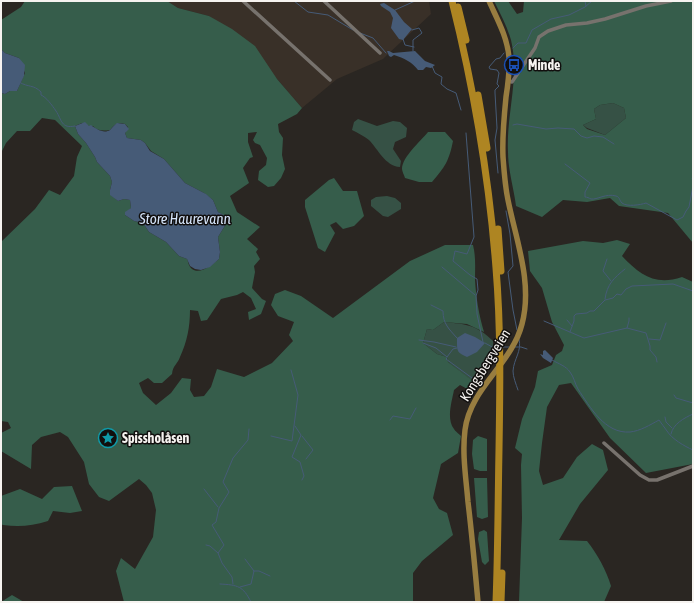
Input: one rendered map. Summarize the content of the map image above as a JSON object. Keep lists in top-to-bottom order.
{
  "streets": {
    "main road": ["Kongsbergveien"]
  },
  "water": ["Store Haurevann"],
  "places": {
    "bus stop": ["Minde"],
    "place": ["Spissholåsen"]
  }
}
